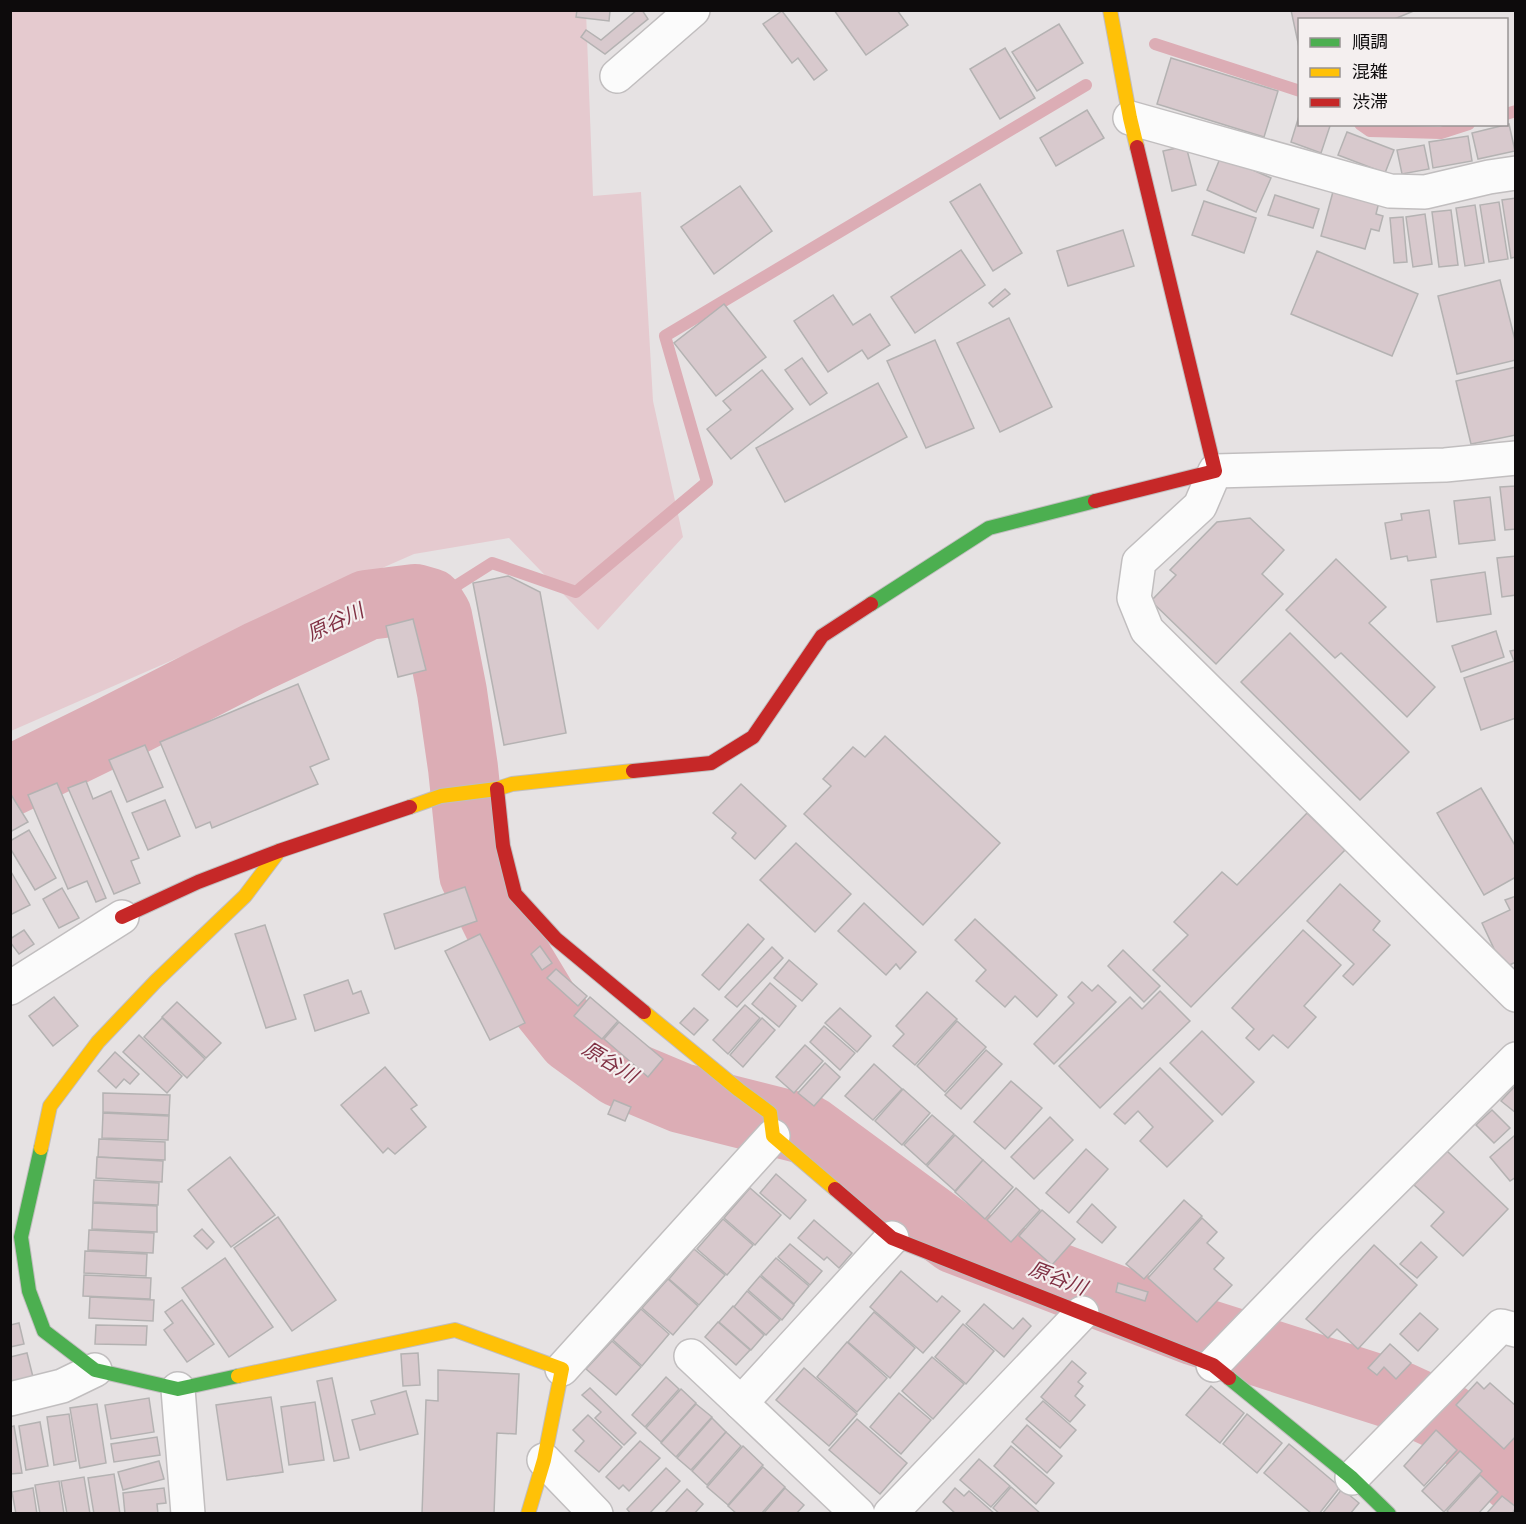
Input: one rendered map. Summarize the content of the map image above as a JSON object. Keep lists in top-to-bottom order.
{
  "water": ["原谷川"],
  "legend": ["順調", "混雑", "渋滞"]
}
